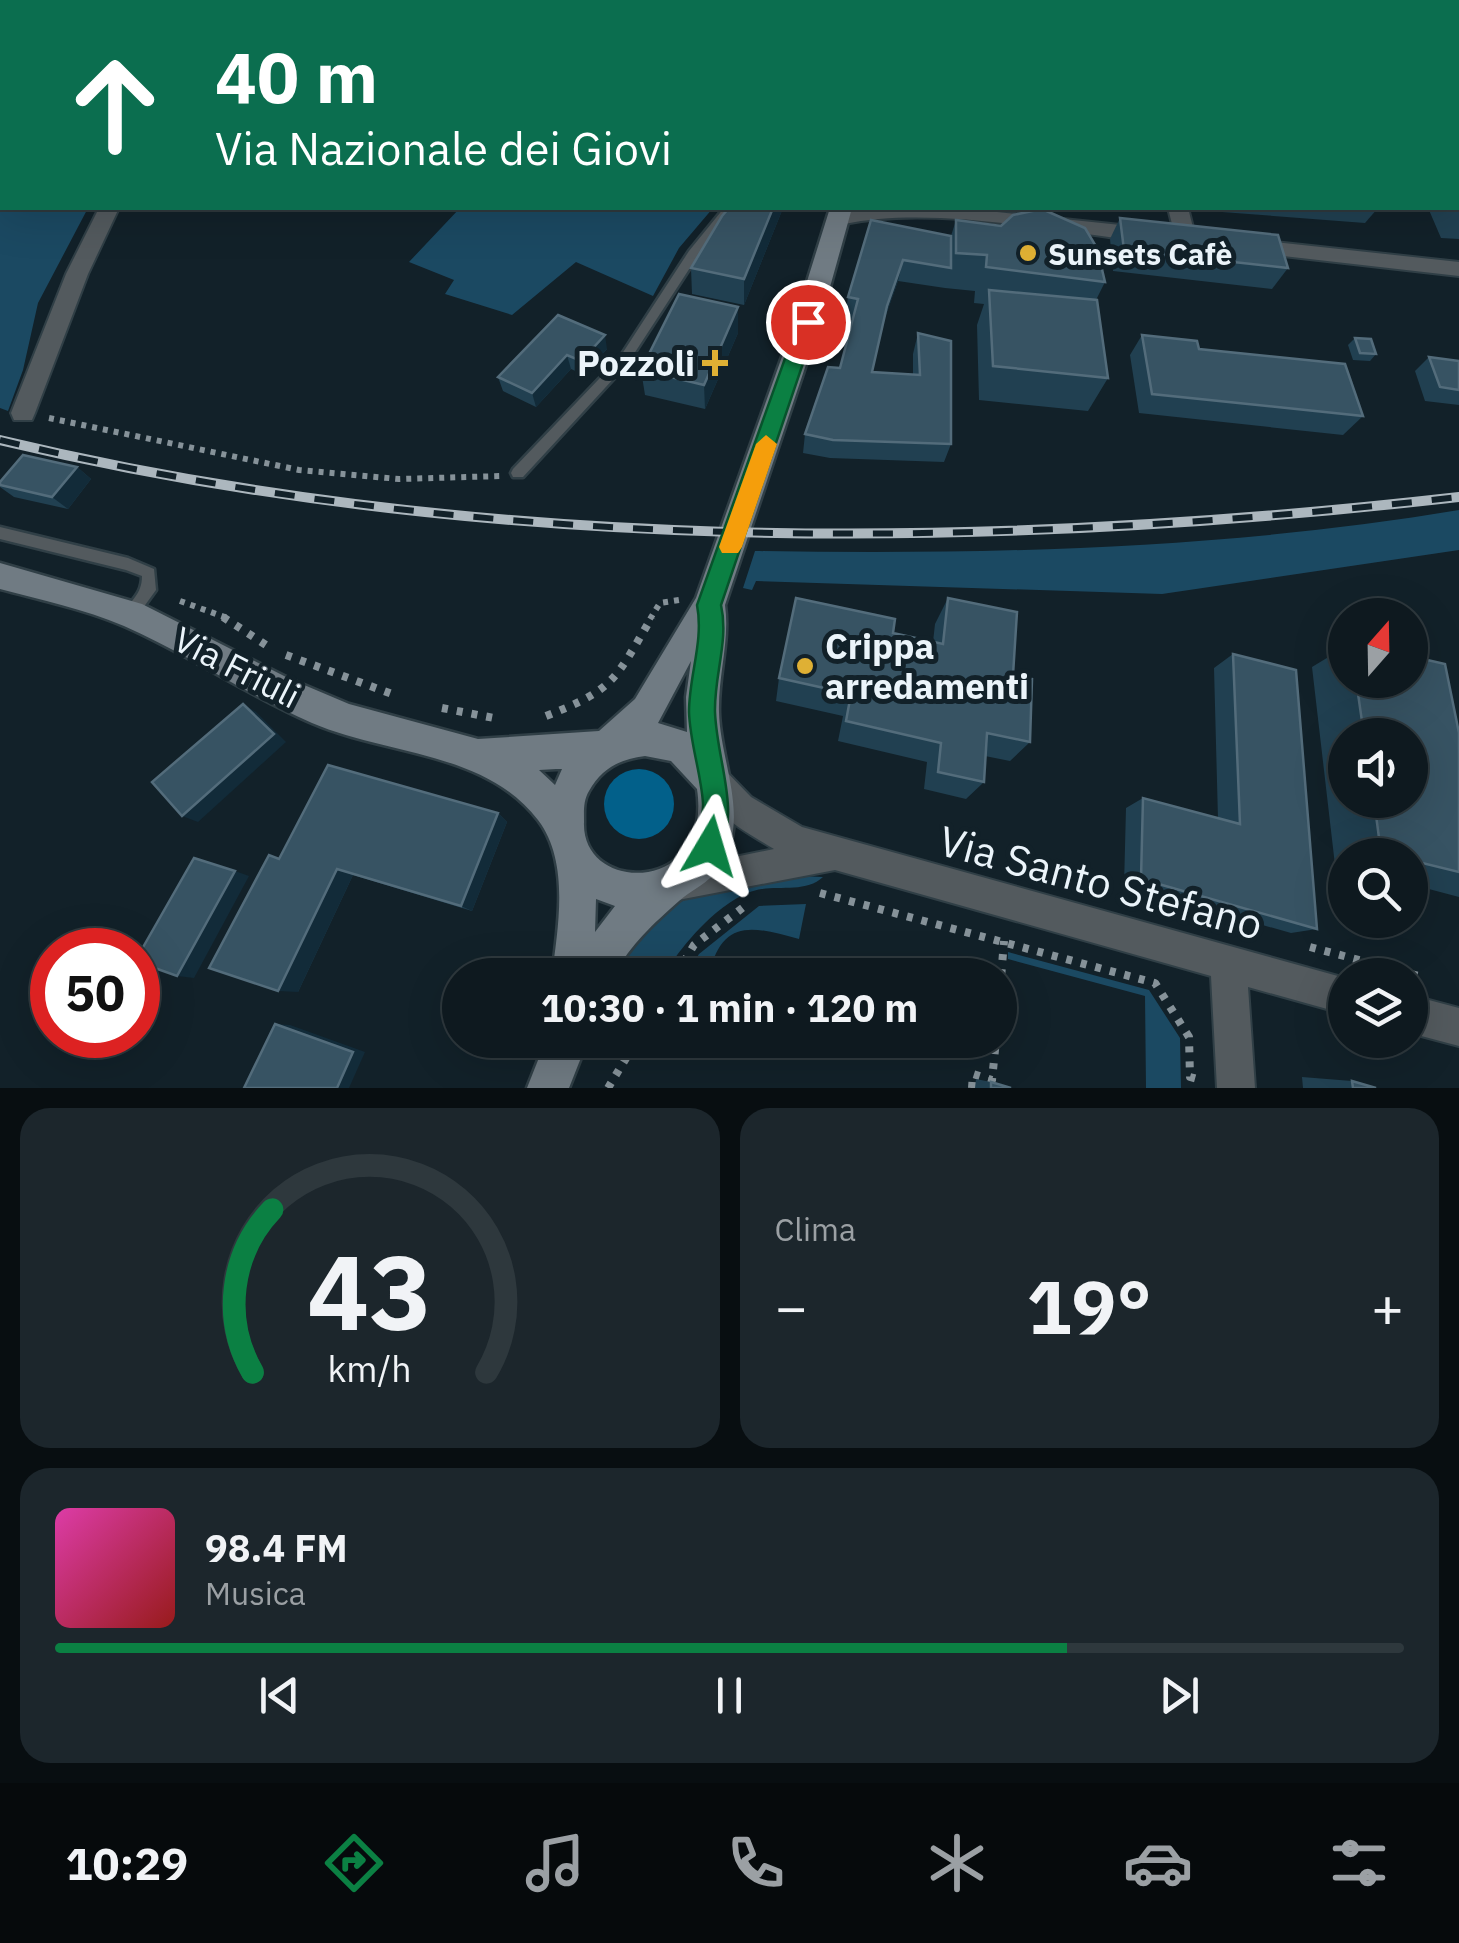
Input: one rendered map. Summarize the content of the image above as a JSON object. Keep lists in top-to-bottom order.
{
  "streets": {
    "main road": ["Via Friuli"],
    "street": ["Via Santo Stefano"]
  },
  "crossings": [
    ["Via Friuli", "Via Santo Stefano"]
  ],
  "places": {
    "other": ["Sunsets Cafè", "Crippa arredamenti"],
    "health": ["Pozzoli"]
  },
  "north": "top",
  "page": {
    "turn": ["40 m", "Via Nazionale dei Giovi"],
    "limit": "50",
    "trip": "10:30 · 1 min · 120 m",
    "tile": "Clima",
    "heat": ["−", "19°", "+"],
    "song": ["98.4 FM", "Musica"],
    "tabs": "10:29",
    "gauge": ["43", "km/h"]
  }
}
